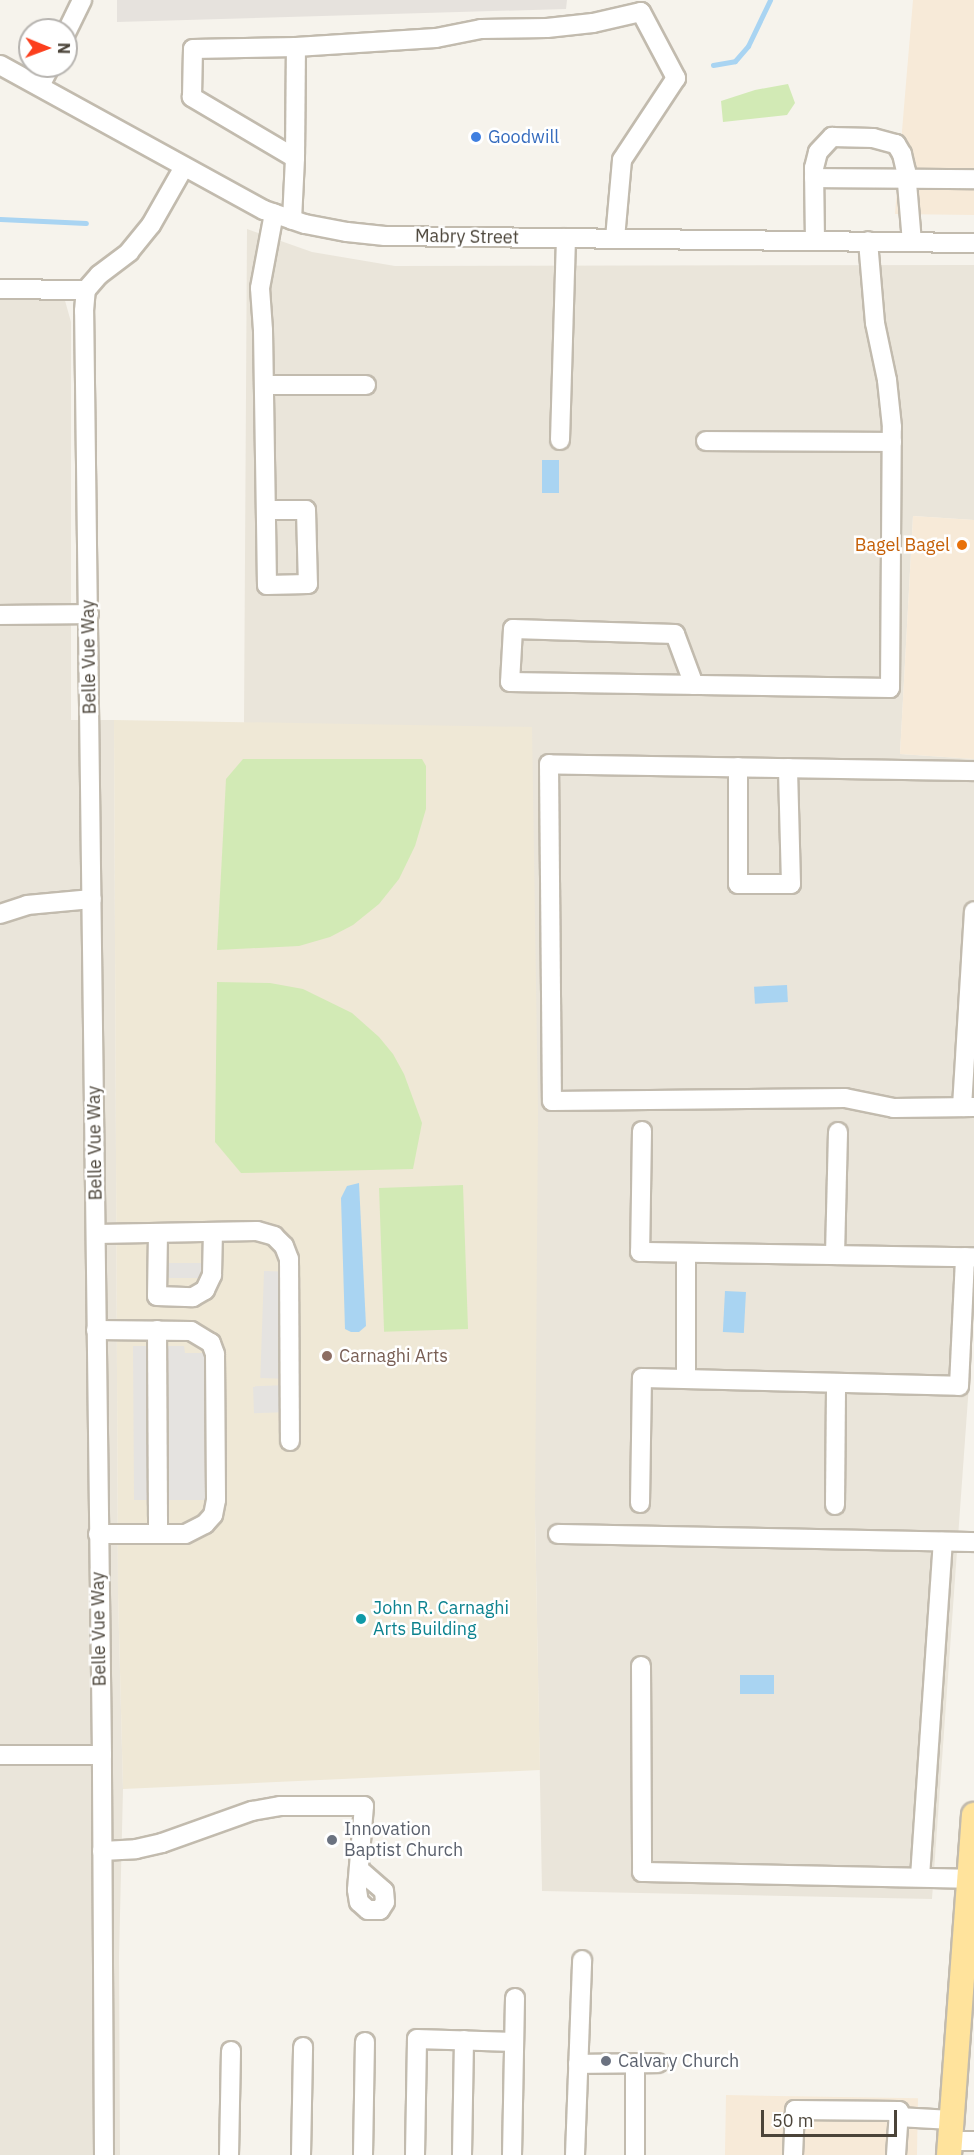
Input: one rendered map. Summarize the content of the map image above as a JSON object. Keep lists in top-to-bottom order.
{
  "streets": {
    "street": ["Mabry Street", "Belle Vue Way"]
  },
  "places": [
    "Goodwill",
    "Bagel Bagel",
    "Carnaghi Arts",
    "John R. Carnaghi Arts Building",
    "Innovation Baptist Church",
    "Calvary Church"
  ],
  "scale_bar": "50 m",
  "north": "right"
}
